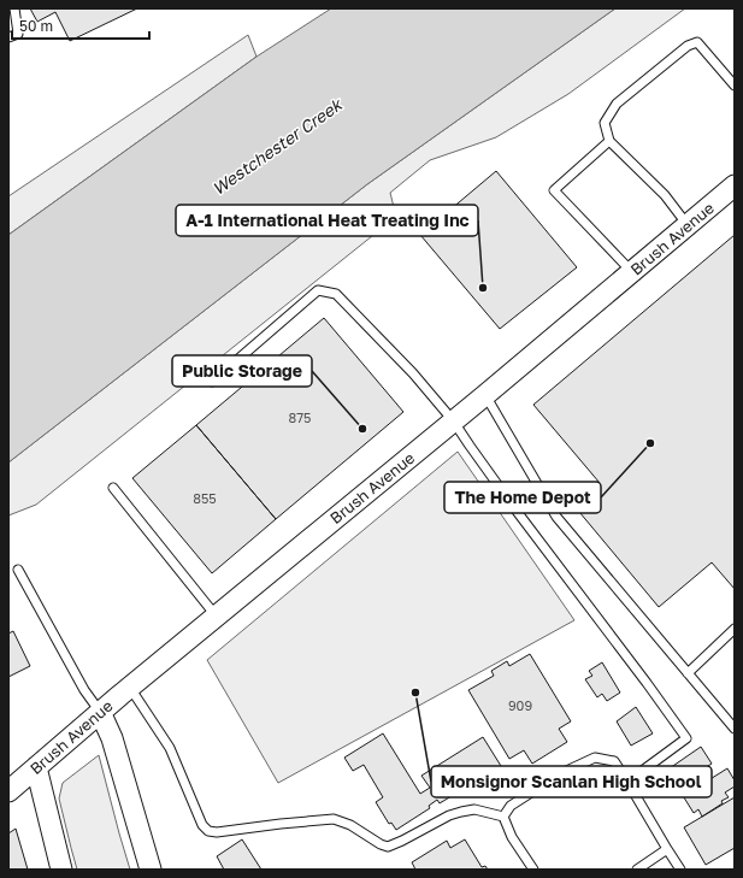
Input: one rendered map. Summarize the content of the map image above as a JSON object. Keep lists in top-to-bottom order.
{
  "streets": {
    "street": ["Brush Avenue"]
  },
  "water": ["Westchester Creek"],
  "places": [
    "A-1 International Heat Treating Inc",
    "Public Storage",
    "The Home Depot",
    "Monsignor Scanlan High School"
  ],
  "house_numbers": ["875", "855", "909"],
  "scale_bar": "50 m"
}
